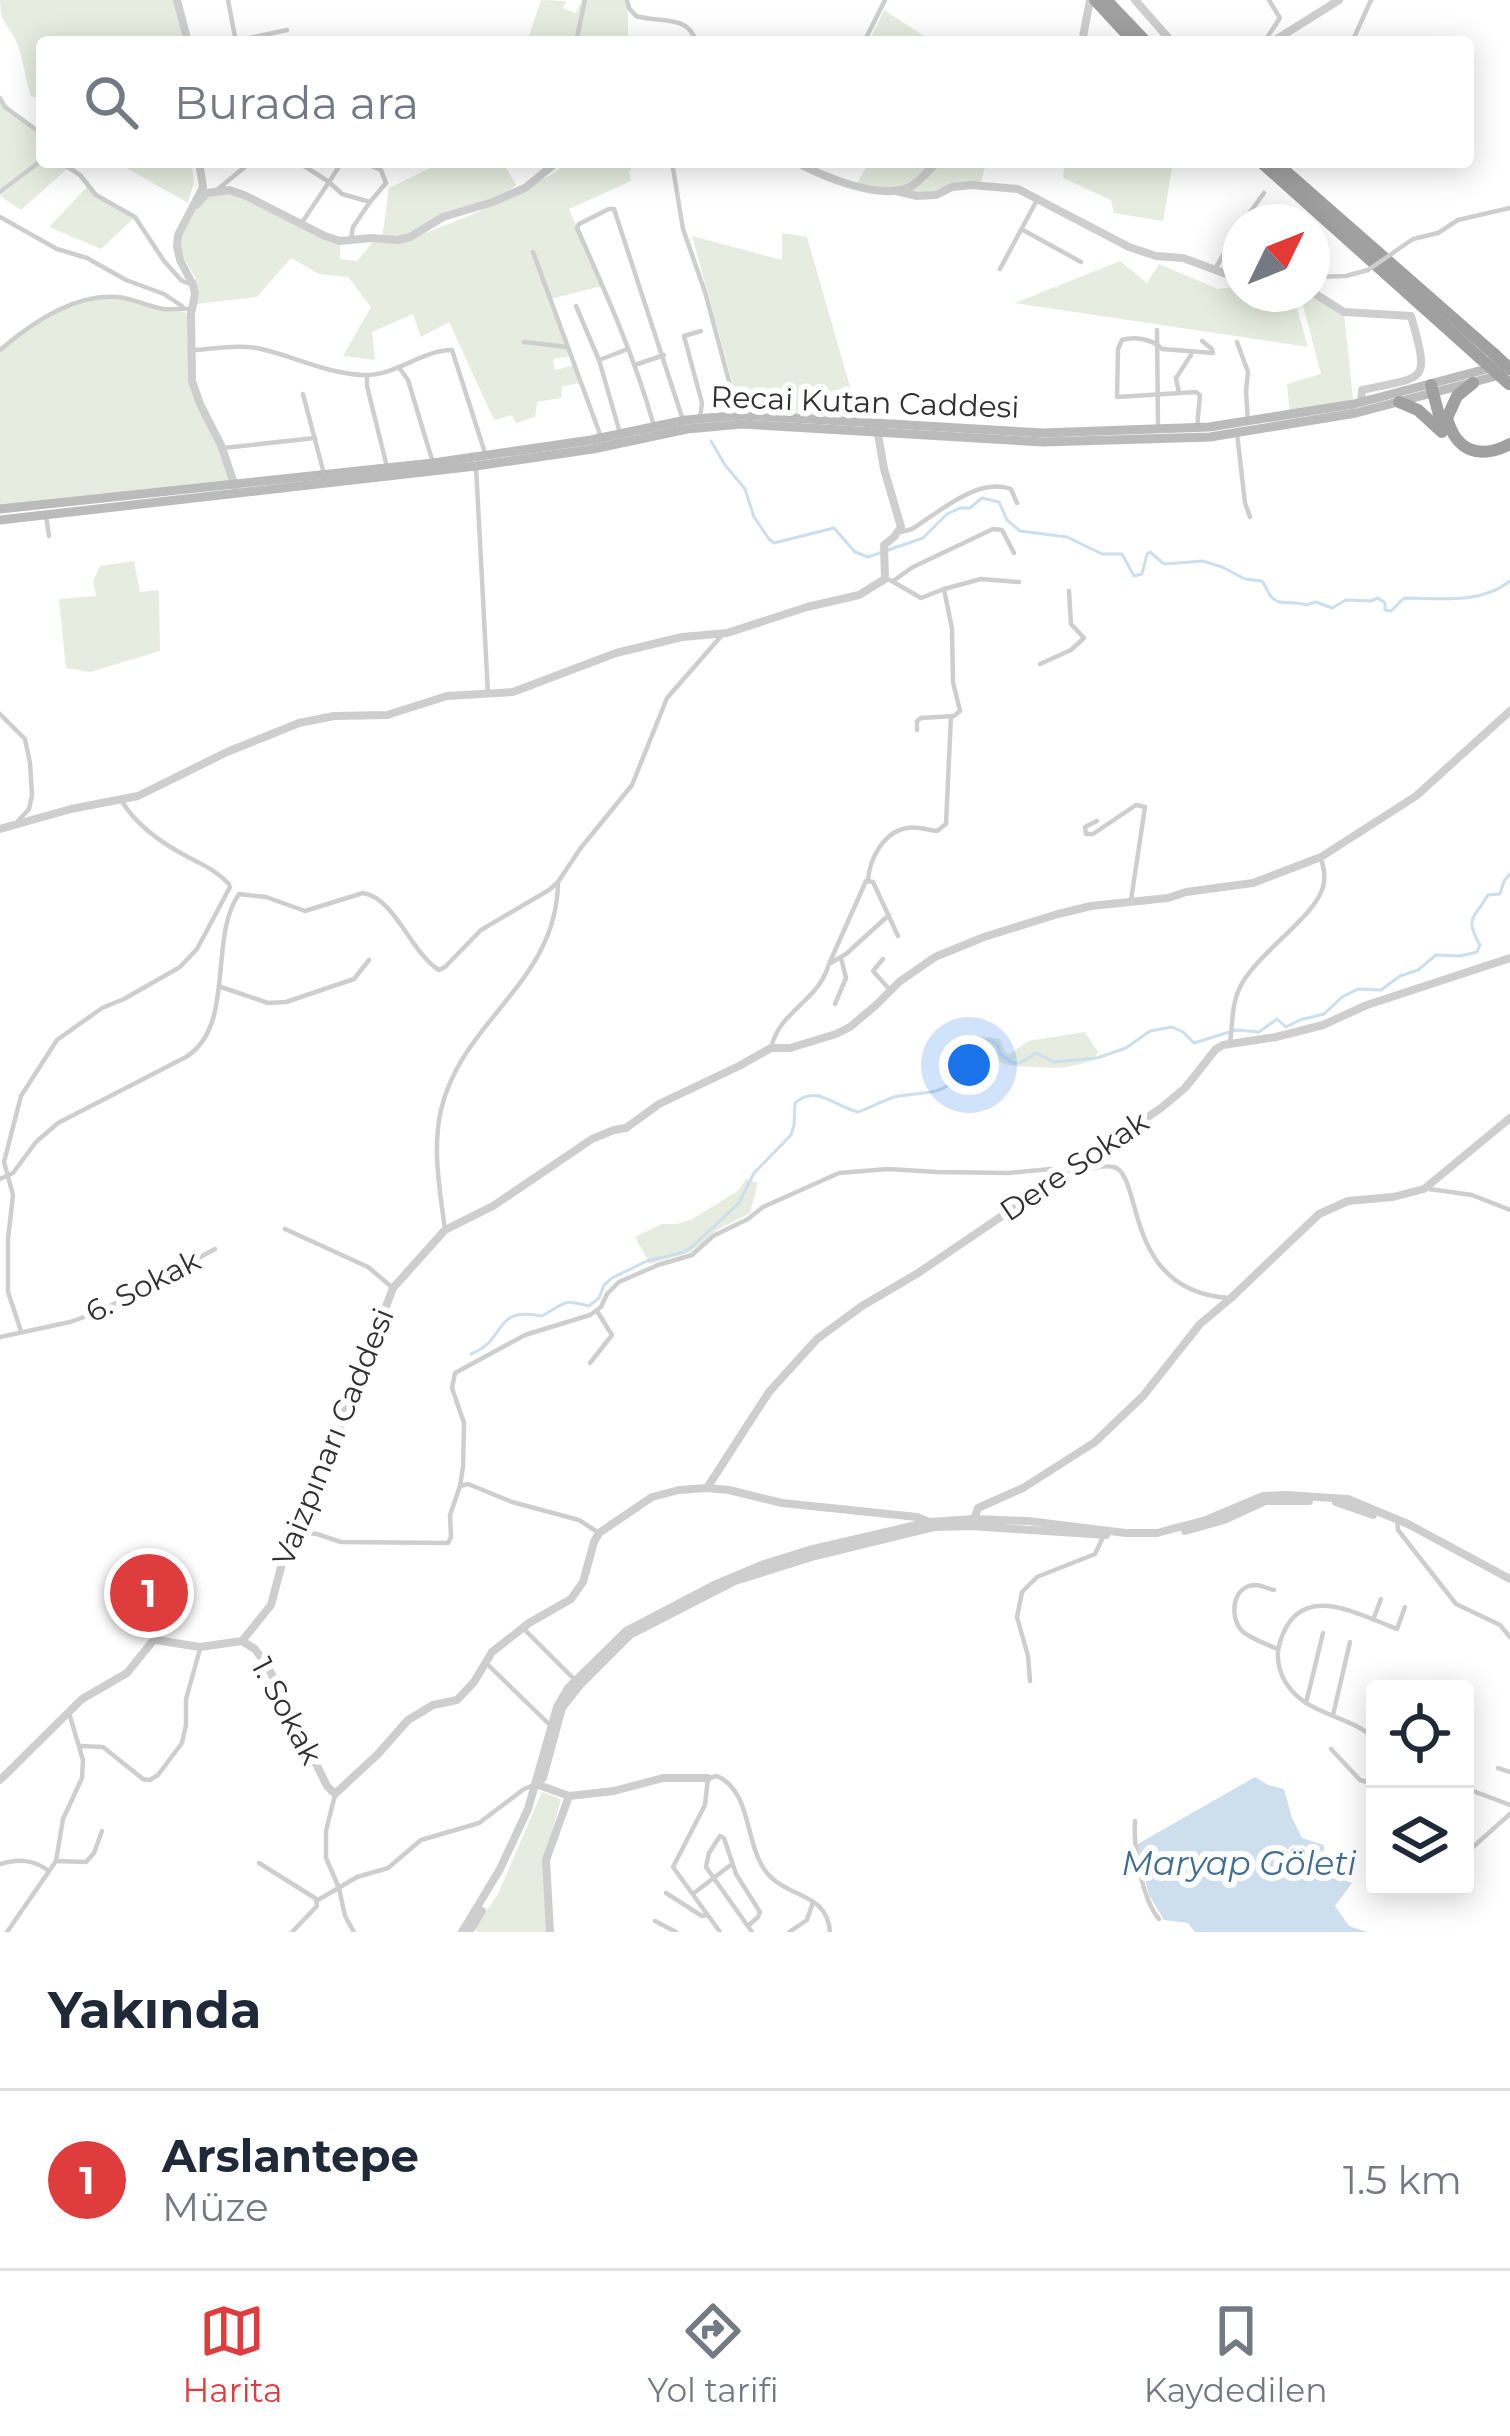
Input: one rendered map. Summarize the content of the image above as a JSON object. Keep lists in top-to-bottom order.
{
  "streets": {
    "main road": ["Recai Kutan Caddesi"],
    "street": [
      "Dere Sokak",
      "6. Sokak",
      "Vaizpınarı Caddesi",
      "1. Sokak"
    ]
  },
  "crossings": [
    ["Vaizpınarı Caddesi", "1. Sokak"]
  ],
  "water": ["Maryap Göleti"],
  "north": "top right",
  "page": {
    "search": "Burada ara",
    "pins": "1",
    "heading": "Yakında",
    "list": [
      {
        "mark": "1",
        "name": "Arslantepe",
        "note": "Müze",
        "value": "1.5 km"
      }
    ],
    "nav": ["Harita", "Yol tarifi", "Kaydedilen"]
  }
}
